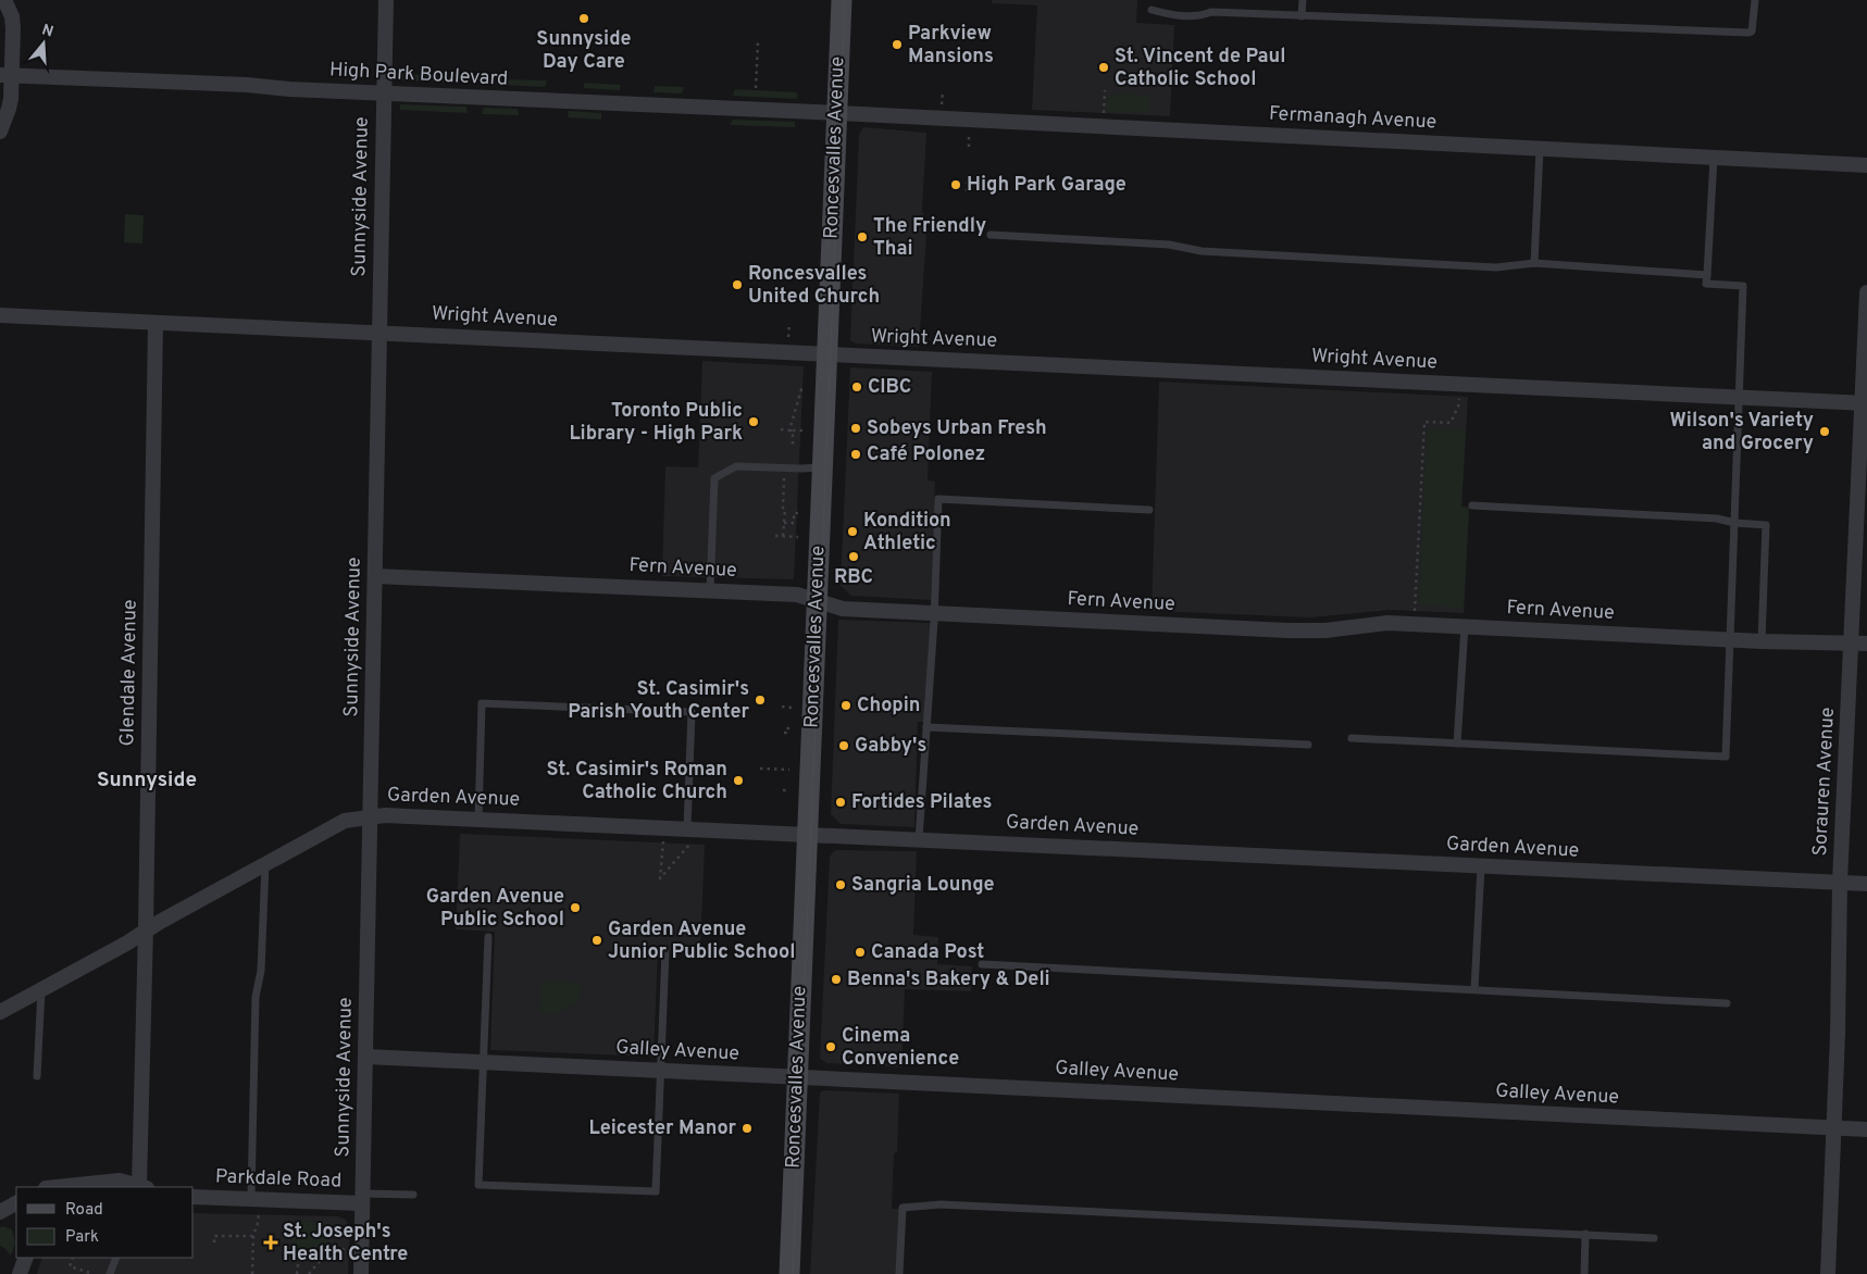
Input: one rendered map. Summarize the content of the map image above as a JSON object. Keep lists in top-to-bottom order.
{
  "streets": {
    "street": [
      "High Park Boulevard",
      "Fermanagh Avenue",
      "Roncesvalles Avenue",
      "Sunnyside Avenue",
      "Wright Avenue",
      "Fern Avenue",
      "Glendale Avenue",
      "Sorauren Avenue",
      "Garden Avenue",
      "Galley Avenue",
      "Parkdale Road"
    ]
  },
  "crossings": [
    ["High Park Boulevard", "Fermanagh Avenue"],
    ["High Park Boulevard", "Roncesvalles Avenue"],
    ["High Park Boulevard", "Sunnyside Avenue"],
    ["Fermanagh Avenue", "Roncesvalles Avenue"],
    ["Roncesvalles Avenue", "Wright Avenue"],
    ["Roncesvalles Avenue", "Fern Avenue"],
    ["Roncesvalles Avenue", "Garden Avenue"],
    ["Roncesvalles Avenue", "Galley Avenue"],
    ["Sunnyside Avenue", "Wright Avenue"],
    ["Sunnyside Avenue", "Fern Avenue"],
    ["Sunnyside Avenue", "Garden Avenue"],
    ["Sunnyside Avenue", "Galley Avenue"],
    ["Sunnyside Avenue", "Parkdale Road"],
    ["Wright Avenue", "Glendale Avenue"],
    ["Wright Avenue", "Sorauren Avenue"],
    ["Fern Avenue", "Sorauren Avenue"],
    ["Glendale Avenue", "Garden Avenue"],
    ["Sorauren Avenue", "Garden Avenue"],
    ["Sorauren Avenue", "Galley Avenue"]
  ],
  "districts": ["Sunnyside"],
  "places": {
    "other": [
      "Sunnyside Day Care",
      "Parkview Mansions",
      "St. Vincent de Paul Catholic School",
      "High Park Garage",
      "The Friendly Thai",
      "Roncesvalles United Church",
      "CIBC",
      "Toronto Public Library - High Park",
      "Sobeys Urban Fresh",
      "Wilson's Variety and Grocery",
      "Café Polonez",
      "Kondition Athletic",
      "RBC",
      "St. Casimir's Parish Youth Center",
      "Chopin",
      "Gabby's",
      "St. Casimir's Roman Catholic Church",
      "Fortides Pilates",
      "Sangria Lounge",
      "Garden Avenue Public School",
      "Garden Avenue Junior Public School",
      "Canada Post",
      "Benna's Bakery & Deli",
      "Cinema Convenience",
      "Leicester Manor"
    ],
    "health": ["St. Joseph's Health Centre"]
  },
  "legend": ["Road", "Park"],
  "north": "top"
}
